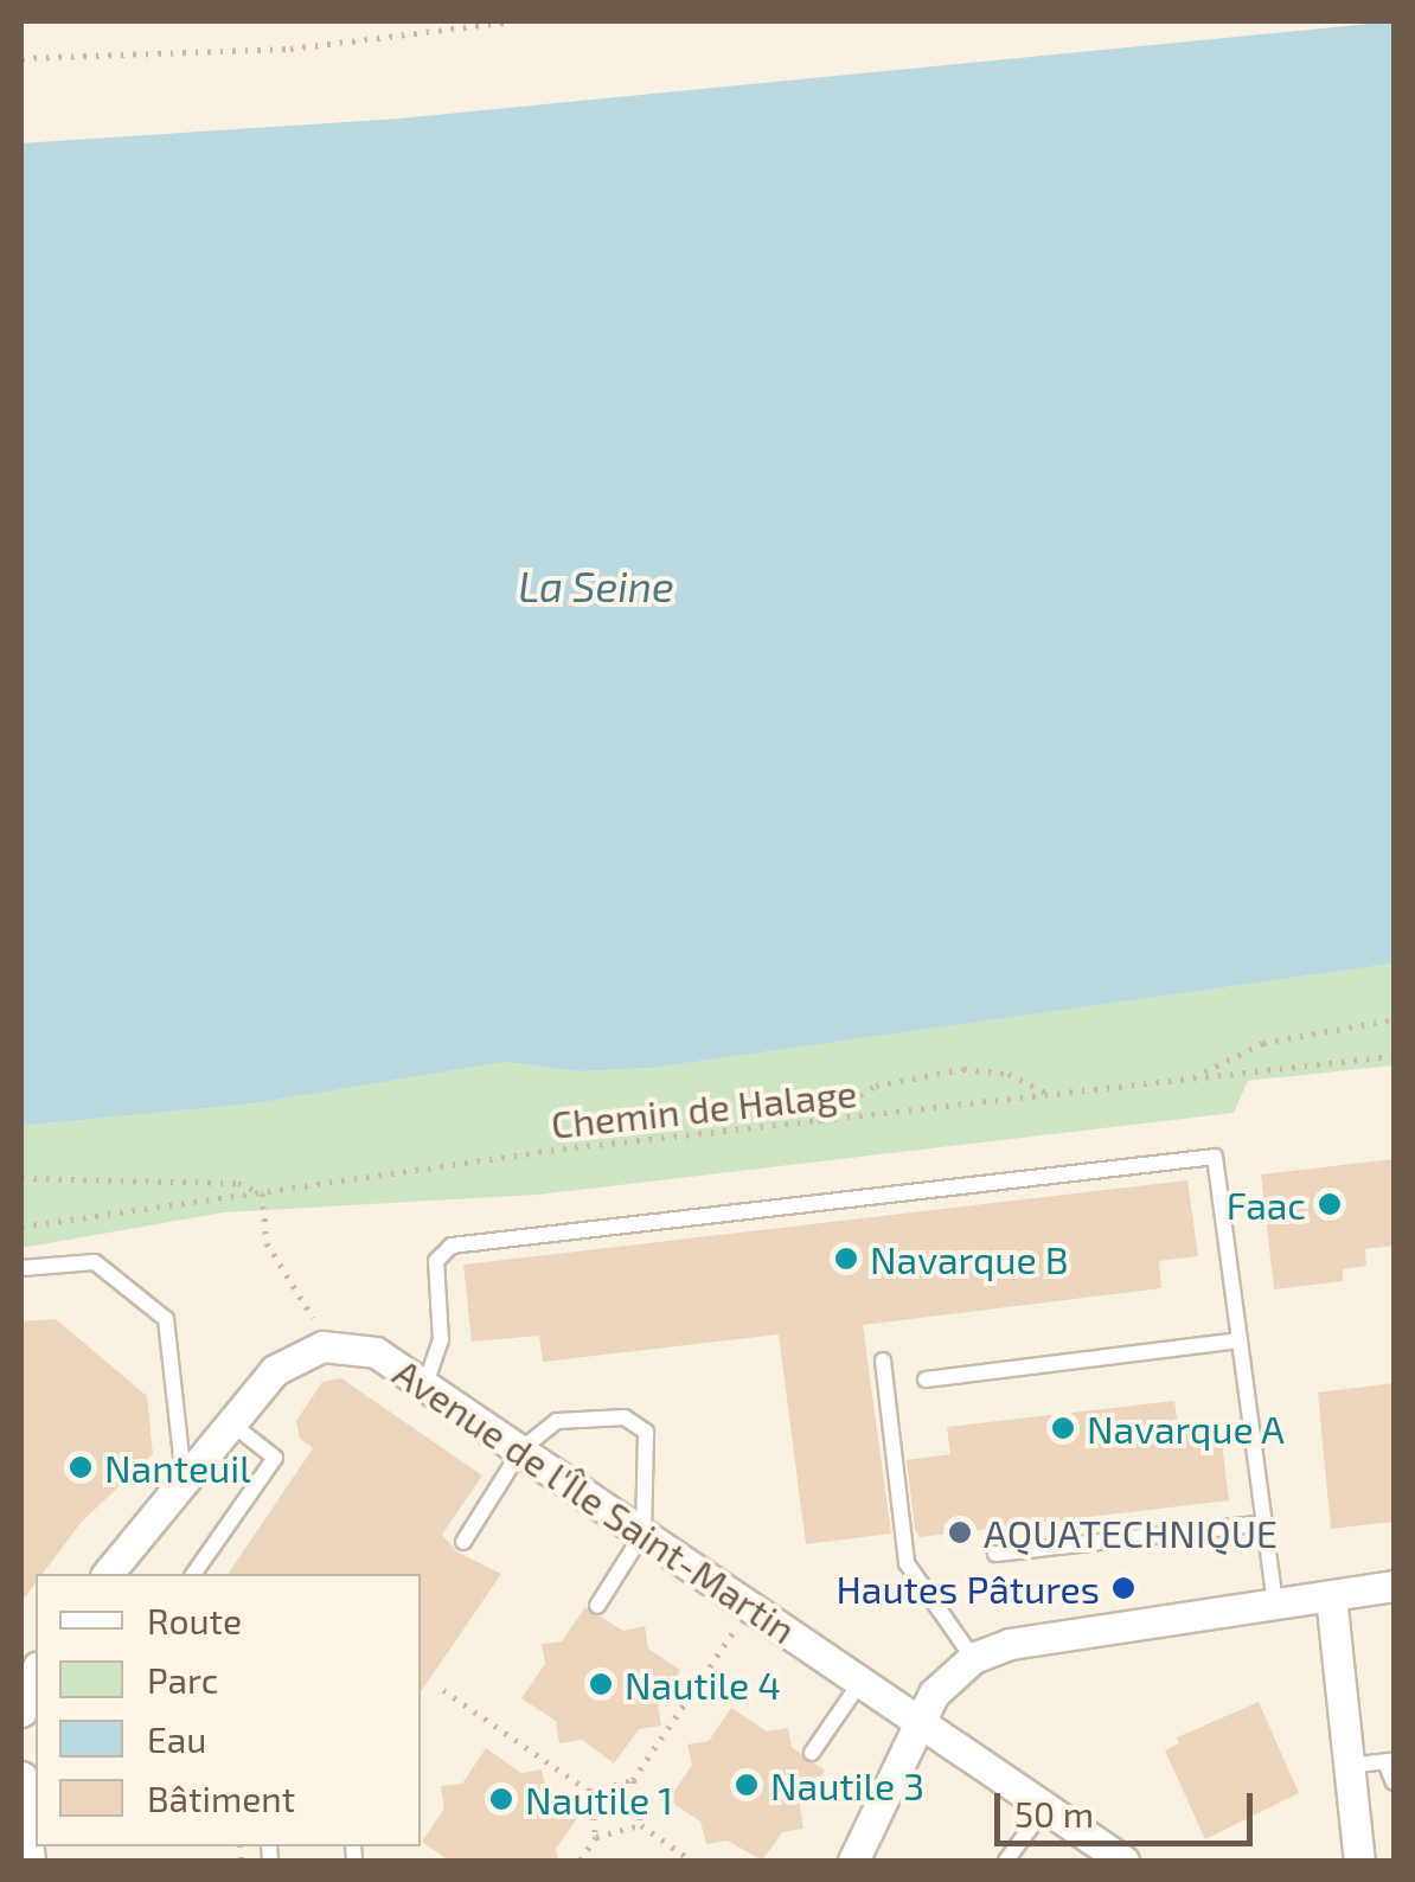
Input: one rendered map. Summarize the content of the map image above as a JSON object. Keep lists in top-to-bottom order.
{
  "streets": {
    "street": ["Avenue de l'Île Saint-Martin"],
    "path": ["Chemin de Halage"]
  },
  "water": ["La Seine"],
  "places": [
    "Faac",
    "Navarque B",
    "Navarque A",
    "Nanteuil",
    "AQUATECHNIQUE",
    "Hautes Pâtures",
    "Nautile 4",
    "Nautile 3",
    "Nautile 1"
  ],
  "legend": [
    "Route",
    "Parc",
    "Eau",
    "Bâtiment"
  ],
  "scale_bar": "50 m"
}
